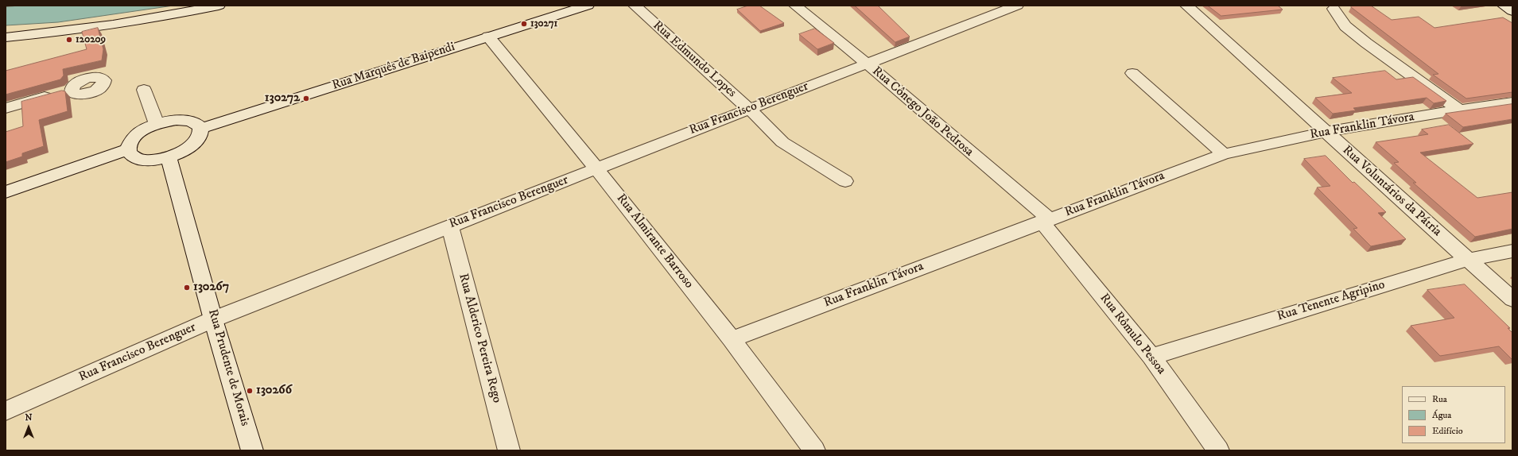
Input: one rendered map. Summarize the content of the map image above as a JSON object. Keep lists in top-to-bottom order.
{
  "streets": {
    "street": [
      "Rua Edmundo Lopes",
      "Rua Marquês de Baipendi",
      "Rua Francisco Berenguer",
      "Rua Cônego João Pedrosa",
      "Rua Franklin Távora",
      "Rua Voluntários da Pátria",
      "Rua Almirante Barroso",
      "Rua Tenente Agripino",
      "Rua Rômulo Pessoa",
      "Rua Alderico Pereira Rego",
      "Rua Prudente de Morais"
    ]
  },
  "crossings": [
    ["Rua Edmundo Lopes", "Rua Francisco Berenguer"],
    ["Rua Marquês de Baipendi", "Rua Almirante Barroso"],
    ["Rua Francisco Berenguer", "Rua Cônego João Pedrosa"],
    ["Rua Francisco Berenguer", "Rua Almirante Barroso"],
    ["Rua Francisco Berenguer", "Rua Alderico Pereira Rego"],
    ["Rua Francisco Berenguer", "Rua Prudente de Morais"],
    ["Rua Cônego João Pedrosa", "Rua Franklin Távora"],
    ["Rua Cônego João Pedrosa", "Rua Rômulo Pessoa"],
    ["Rua Franklin Távora", "Rua Voluntários da Pátria"],
    ["Rua Franklin Távora", "Rua Almirante Barroso"],
    ["Rua Franklin Távora", "Rua Rômulo Pessoa"],
    ["Rua Voluntários da Pátria", "Rua Tenente Agripino"],
    ["Rua Tenente Agripino", "Rua Rômulo Pessoa"]
  ],
  "places": [
    "130271",
    "120209",
    "130272",
    "130267",
    "130266"
  ],
  "legend": ["Rua", "Água", "Edifício"],
  "north": "top"
}
